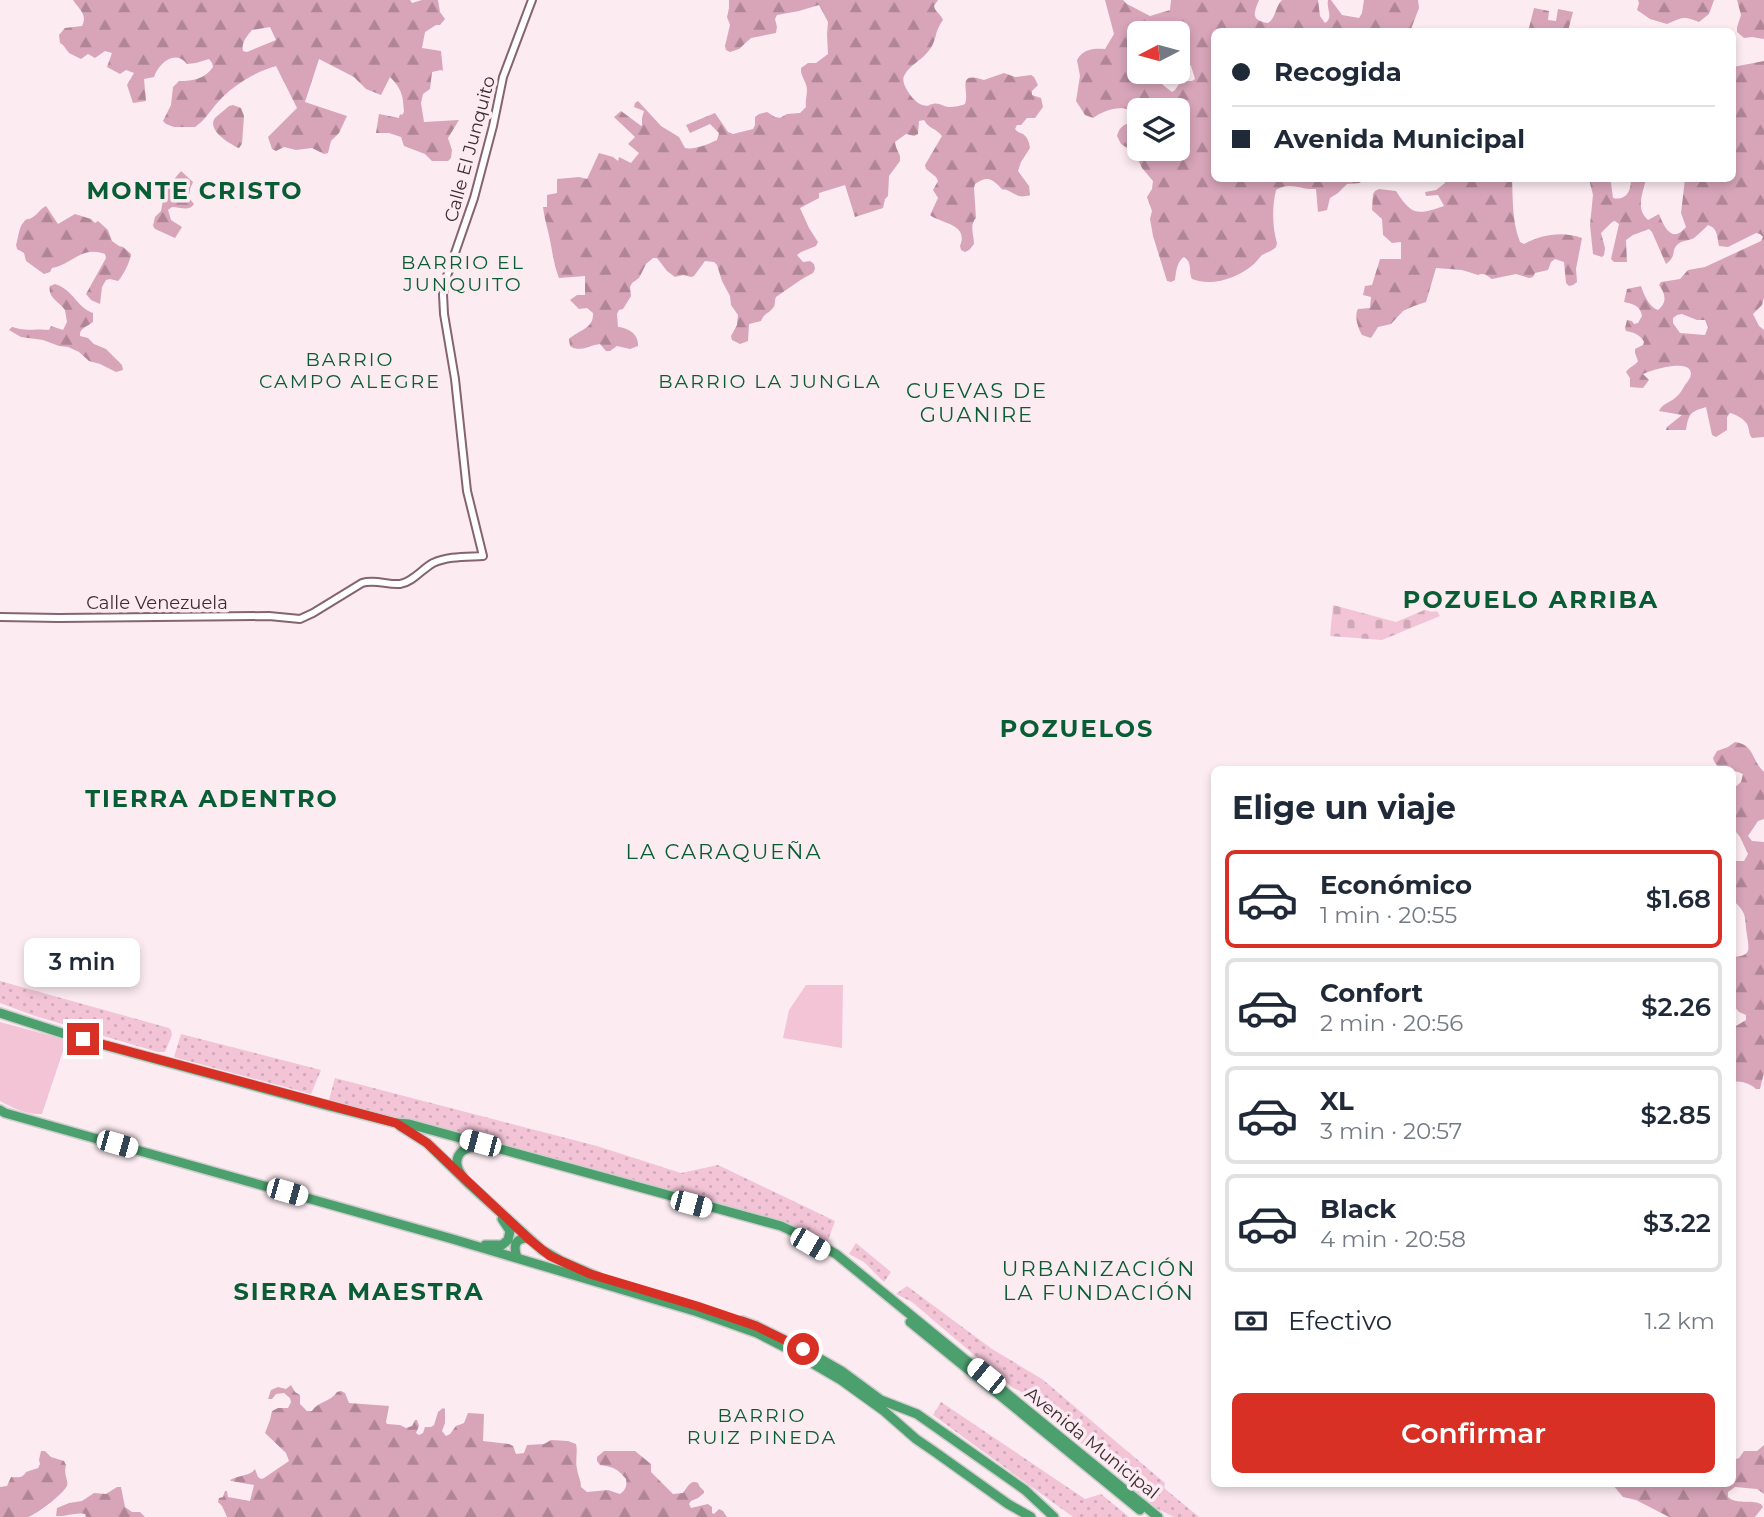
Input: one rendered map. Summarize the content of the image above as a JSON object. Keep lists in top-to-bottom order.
{
  "streets": {
    "highway": ["Avenida Municipal"],
    "street": ["Calle El Junquito", "Calle Venezuela"]
  },
  "crossings": [
    ["Calle El Junquito", "Calle Venezuela"]
  ],
  "districts": [
    "MONTE CRISTO",
    "BARRIO EL JUNQUITO",
    "BARRIO CAMPO ALEGRE",
    "BARRIO LA JUNGLA",
    "CUEVAS DE GUANIRE",
    "POZUELO ARRIBA",
    "POZUELOS",
    "TIERRA ADENTRO",
    "LA CARAQUEÑA",
    "URBANIZACIÓN LA FUNDACIÓN",
    "SIERRA MAESTRA",
    "BARRIO RUIZ PINEDA"
  ],
  "north": "left",
  "page": {
    "banner": ["Recogida", "Avenida Municipal"],
    "heading": "Elige un viaje",
    "list": [
      {
        "name": "Económico",
        "note": "1 min · 20:55",
        "value": "$1.68"
      },
      {
        "name": "Confort",
        "note": "2 min · 20:56",
        "value": "$2.26"
      },
      {
        "name": "XL",
        "note": "3 min · 20:57",
        "value": "$2.85"
      },
      {
        "name": "Black",
        "note": "4 min · 20:58",
        "value": "$3.22"
      }
    ],
    "bubble": "3 min",
    "pay": ["Efectivo", "1.2 km"],
    "buttons": "Confirmar"
  }
}
